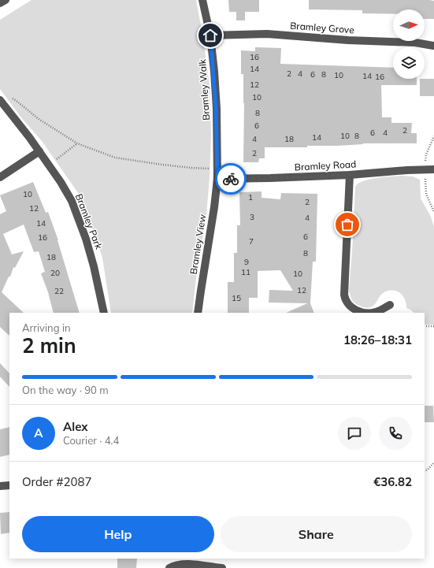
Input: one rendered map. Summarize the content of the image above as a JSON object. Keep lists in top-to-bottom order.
{
  "streets": {
    "street": [
      "Bramley Grove",
      "Bramley Walk",
      "Bramley Road",
      "Bramley Park",
      "Bramley View"
    ]
  },
  "crossings": [
    ["Bramley Grove", "Bramley Walk"],
    ["Bramley Walk", "Bramley Road"],
    ["Bramley Walk", "Bramley View"],
    ["Bramley Road", "Bramley View"]
  ],
  "house_numbers": [
    "16",
    "14",
    "2",
    "4",
    "6",
    "8",
    "10",
    "14",
    "16",
    "12",
    "10",
    "8",
    "6",
    "2",
    "6",
    "4",
    "10",
    "8",
    "14",
    "4",
    "18",
    "2",
    "10",
    "1",
    "2",
    "12",
    "3",
    "4",
    "14",
    "6",
    "16",
    "7",
    "8",
    "18",
    "9",
    "11",
    "20",
    "10",
    "12",
    "22",
    "15"
  ],
  "north": "right",
  "page": {
    "heading": ["2 min", "Arriving in", "18:26–18:31"],
    "panel": [
      "Alex",
      "Courier · 4.4",
      "Order #2087",
      "€36.82"
    ],
    "bar": "On the way · 90 m",
    "round": "A",
    "buttons": ["Help", "Share"]
  }
}
